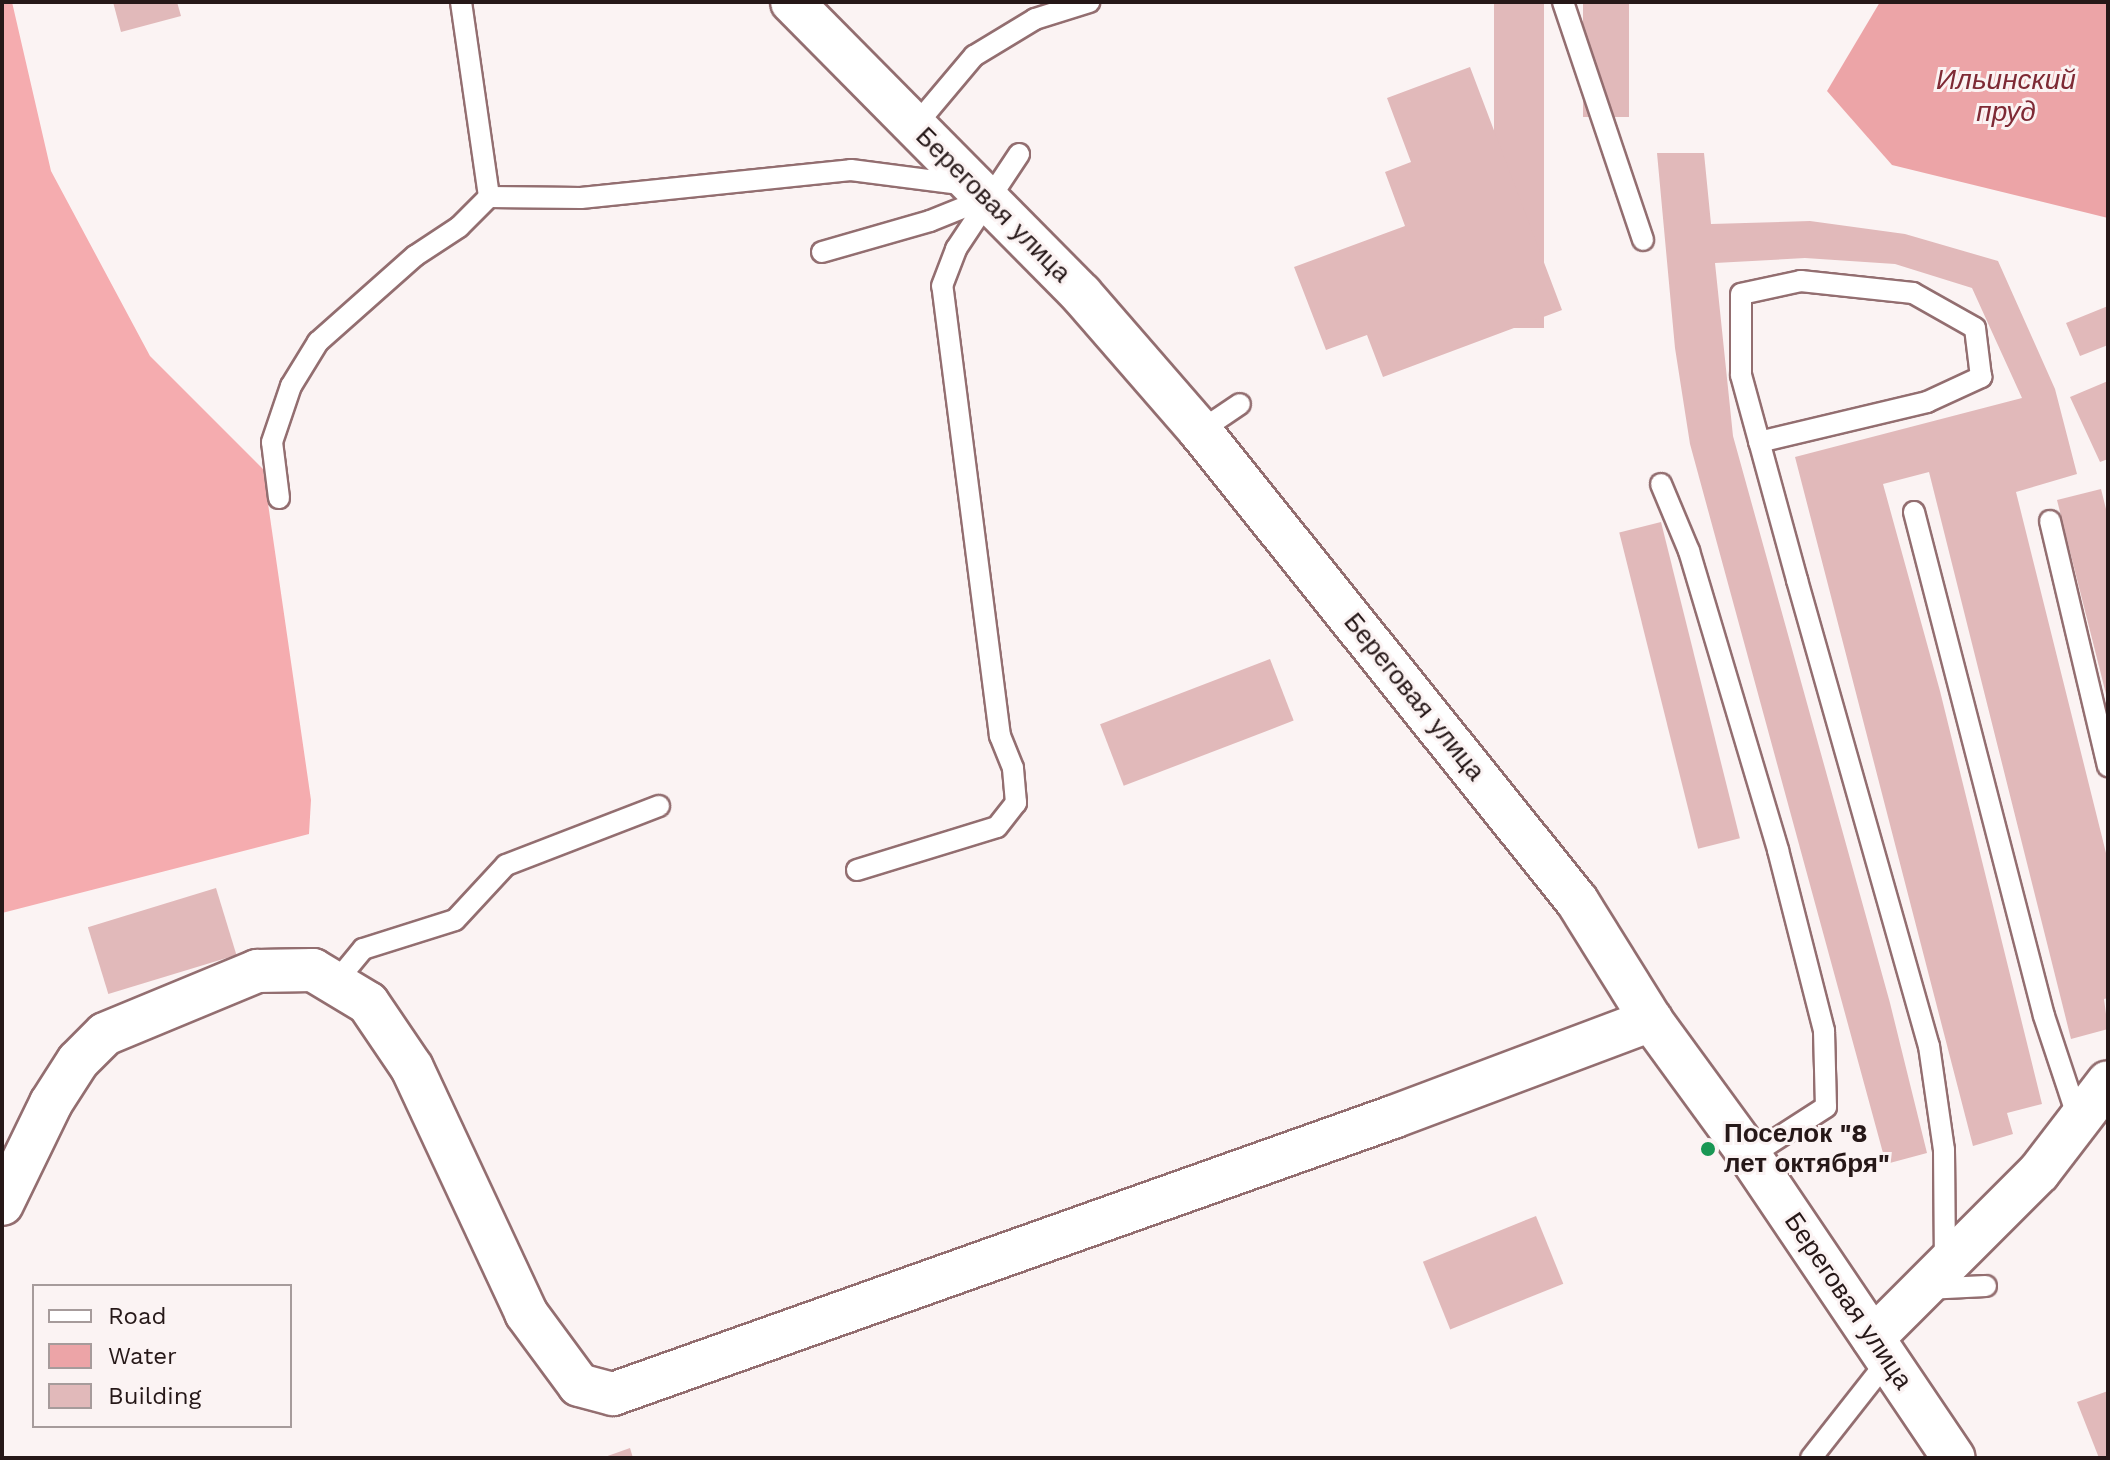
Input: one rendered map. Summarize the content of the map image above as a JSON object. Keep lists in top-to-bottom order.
{
  "streets": {
    "street": ["Береговая улица"]
  },
  "water": ["Ильинский пруд"],
  "places": ["Поселок \"8 лет октября\""],
  "legend": ["Road", "Water", "Building"]
}
